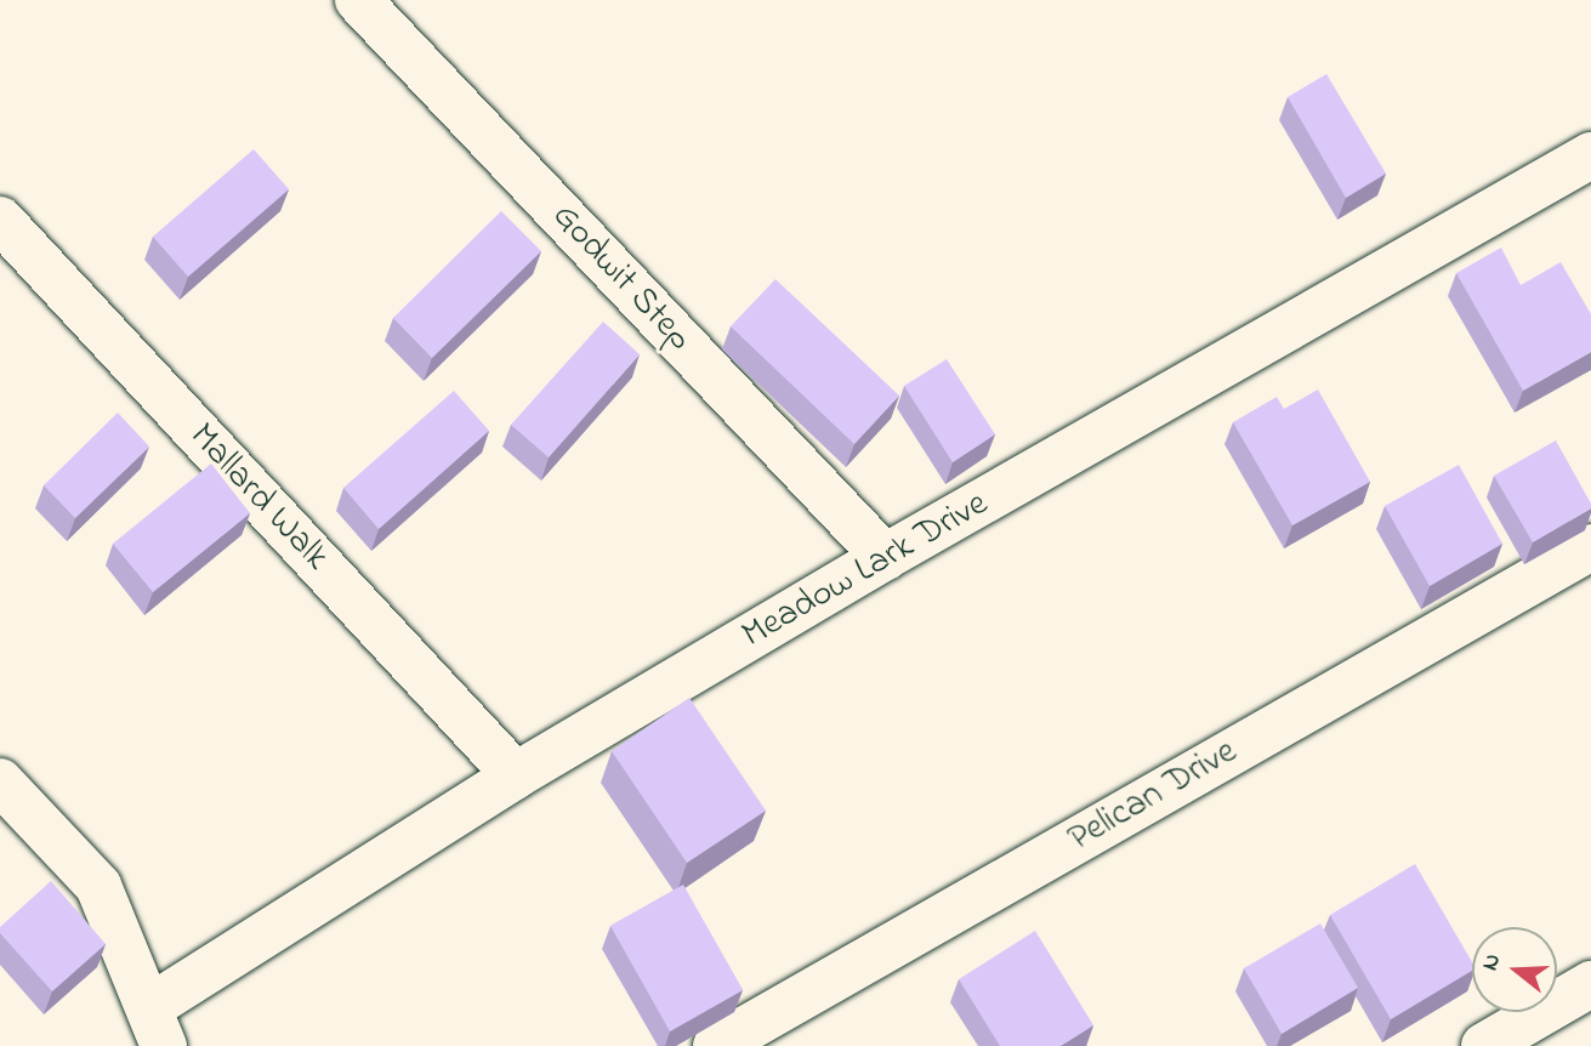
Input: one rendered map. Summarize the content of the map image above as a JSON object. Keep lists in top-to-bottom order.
{
  "streets": {
    "street": [
      "Godwit Step",
      "Mallard Walk",
      "Meadow Lark Drive",
      "Pelican Drive"
    ]
  },
  "crossings": [
    ["Godwit Step", "Meadow Lark Drive"],
    ["Mallard Walk", "Meadow Lark Drive"]
  ],
  "north": "left"
}
